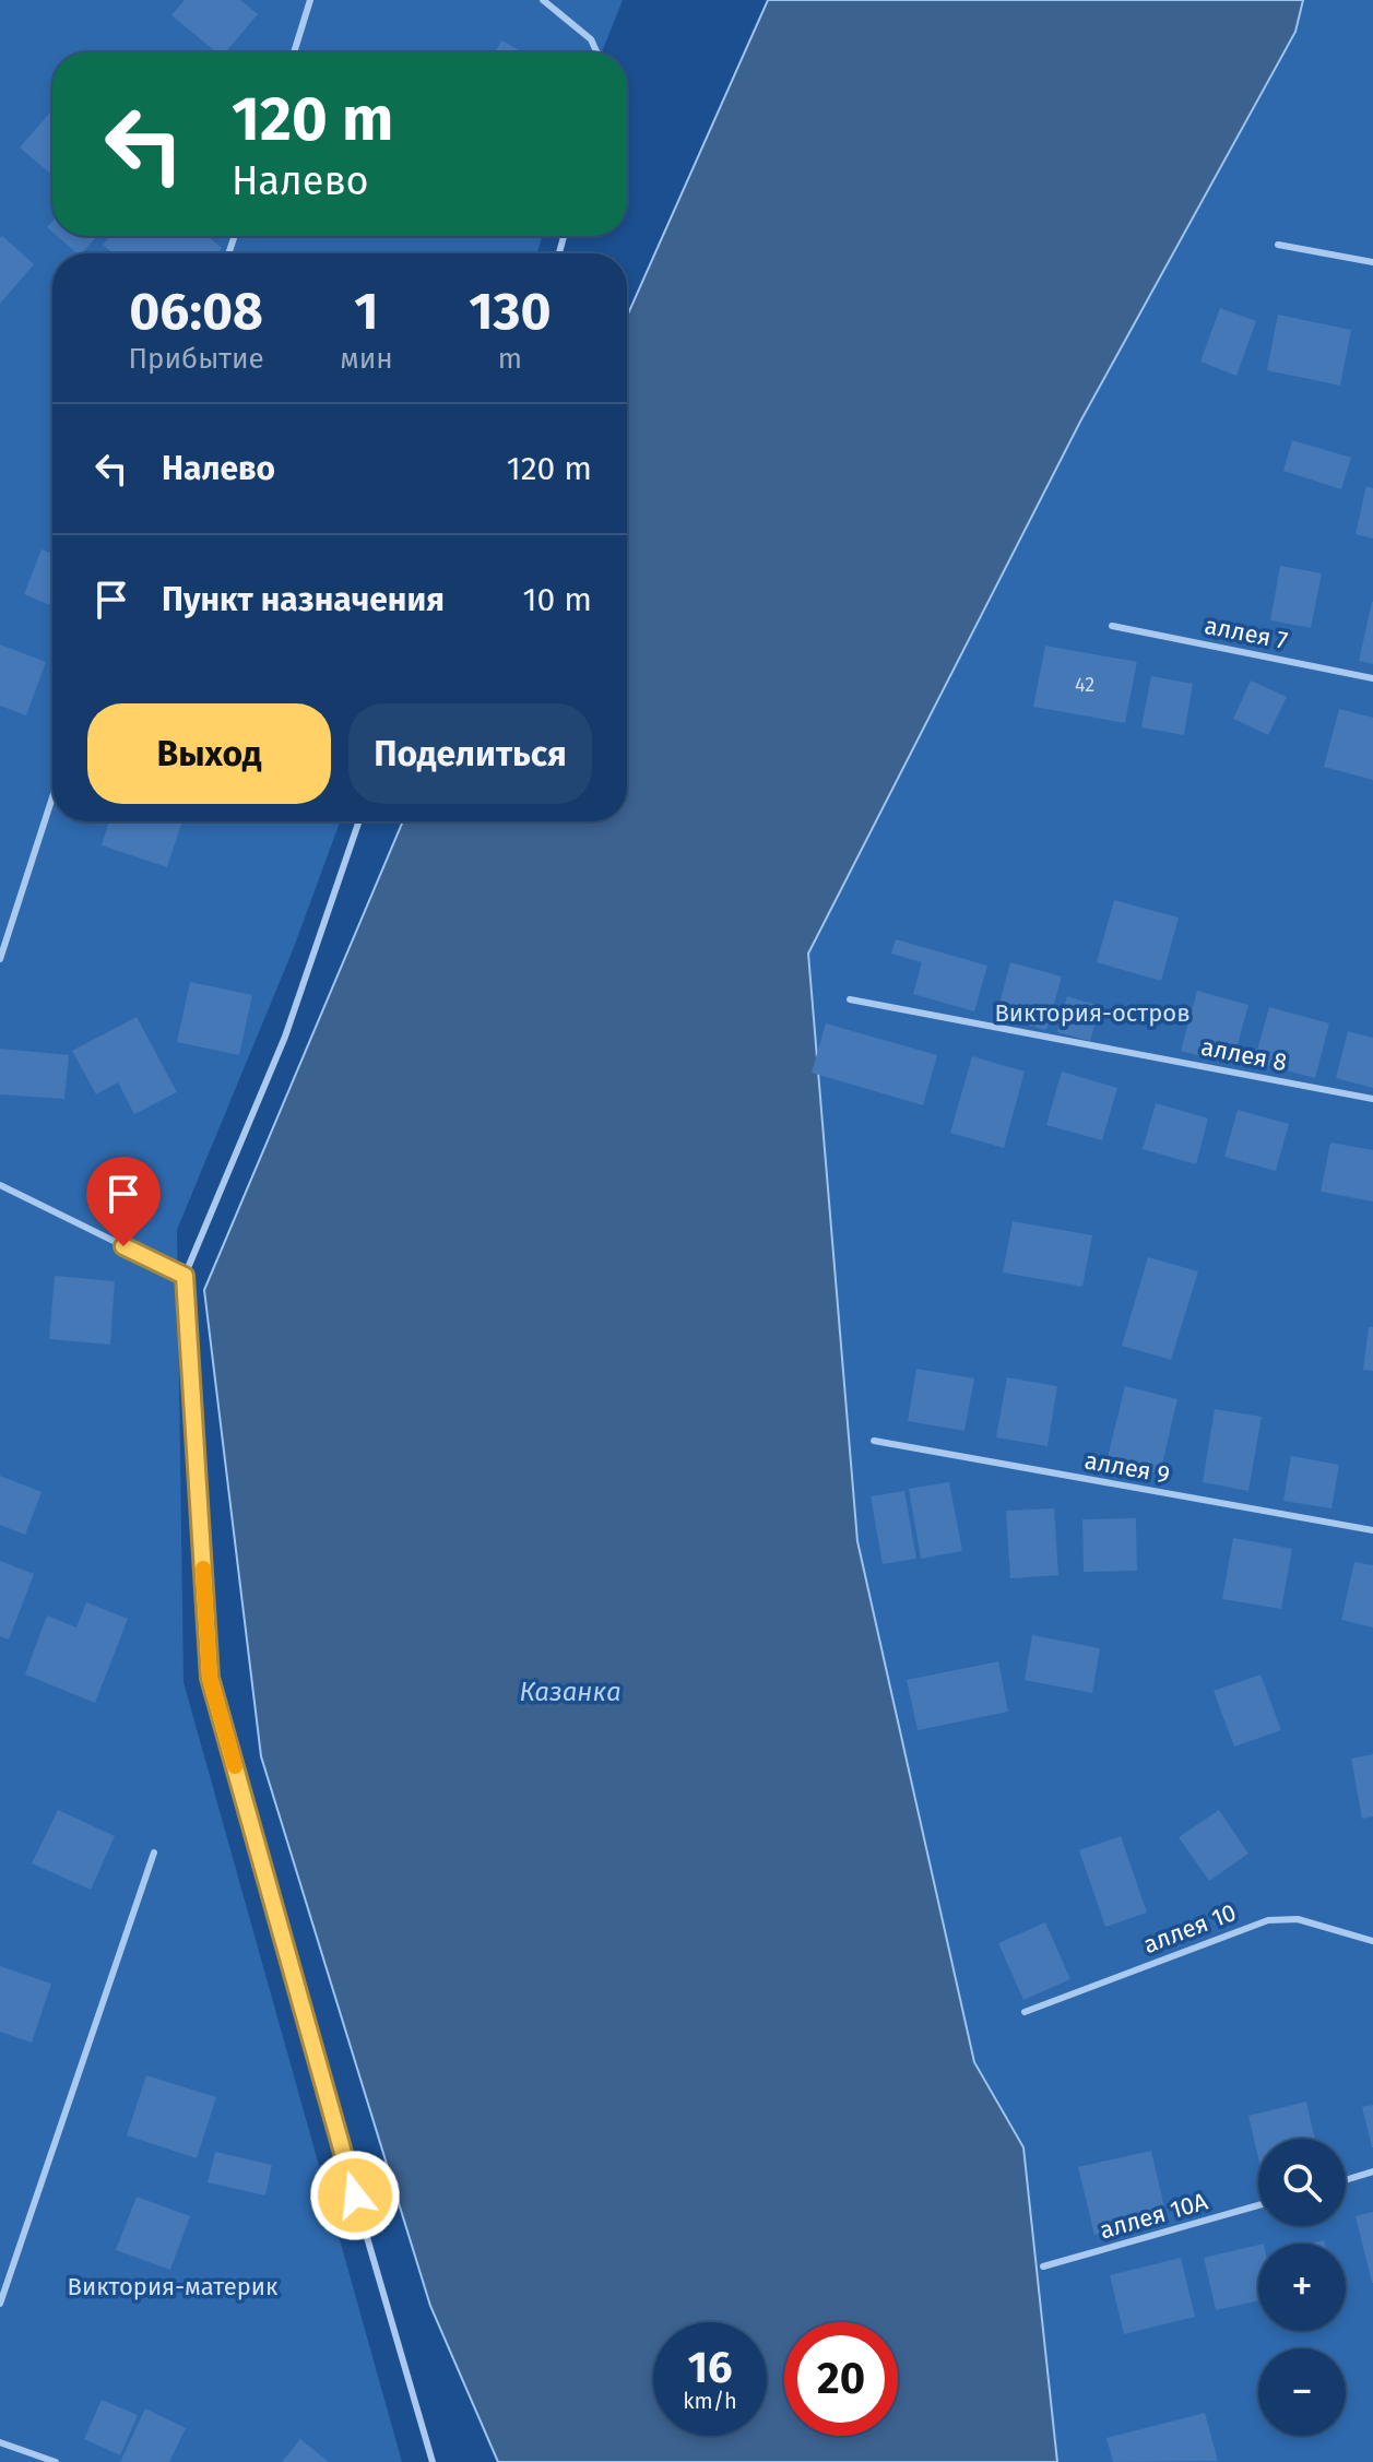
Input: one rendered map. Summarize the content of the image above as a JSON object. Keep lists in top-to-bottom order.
{
  "streets": {
    "lane": [
      "аллея 7",
      "аллея 8",
      "аллея 9",
      "аллея 10",
      "аллея 10А"
    ]
  },
  "water": ["Казанка"],
  "parks": ["Виктория-остров", "Виктория-материк"],
  "house_numbers": ["42"],
  "page": {
    "turn": ["120 m", "Налево"],
    "eta": [
      "06:08",
      "Прибытие",
      "1",
      "мин",
      "130",
      "m"
    ],
    "list": [
      {
        "name": "Налево",
        "value": "120 m"
      },
      {
        "name": "Пункт назначения",
        "value": "10 m"
      }
    ],
    "buttons": ["Выход", "Поделиться"],
    "map_buttons": ["+", "−"],
    "speed": "16 km/h",
    "limit": "20"
  }
}
